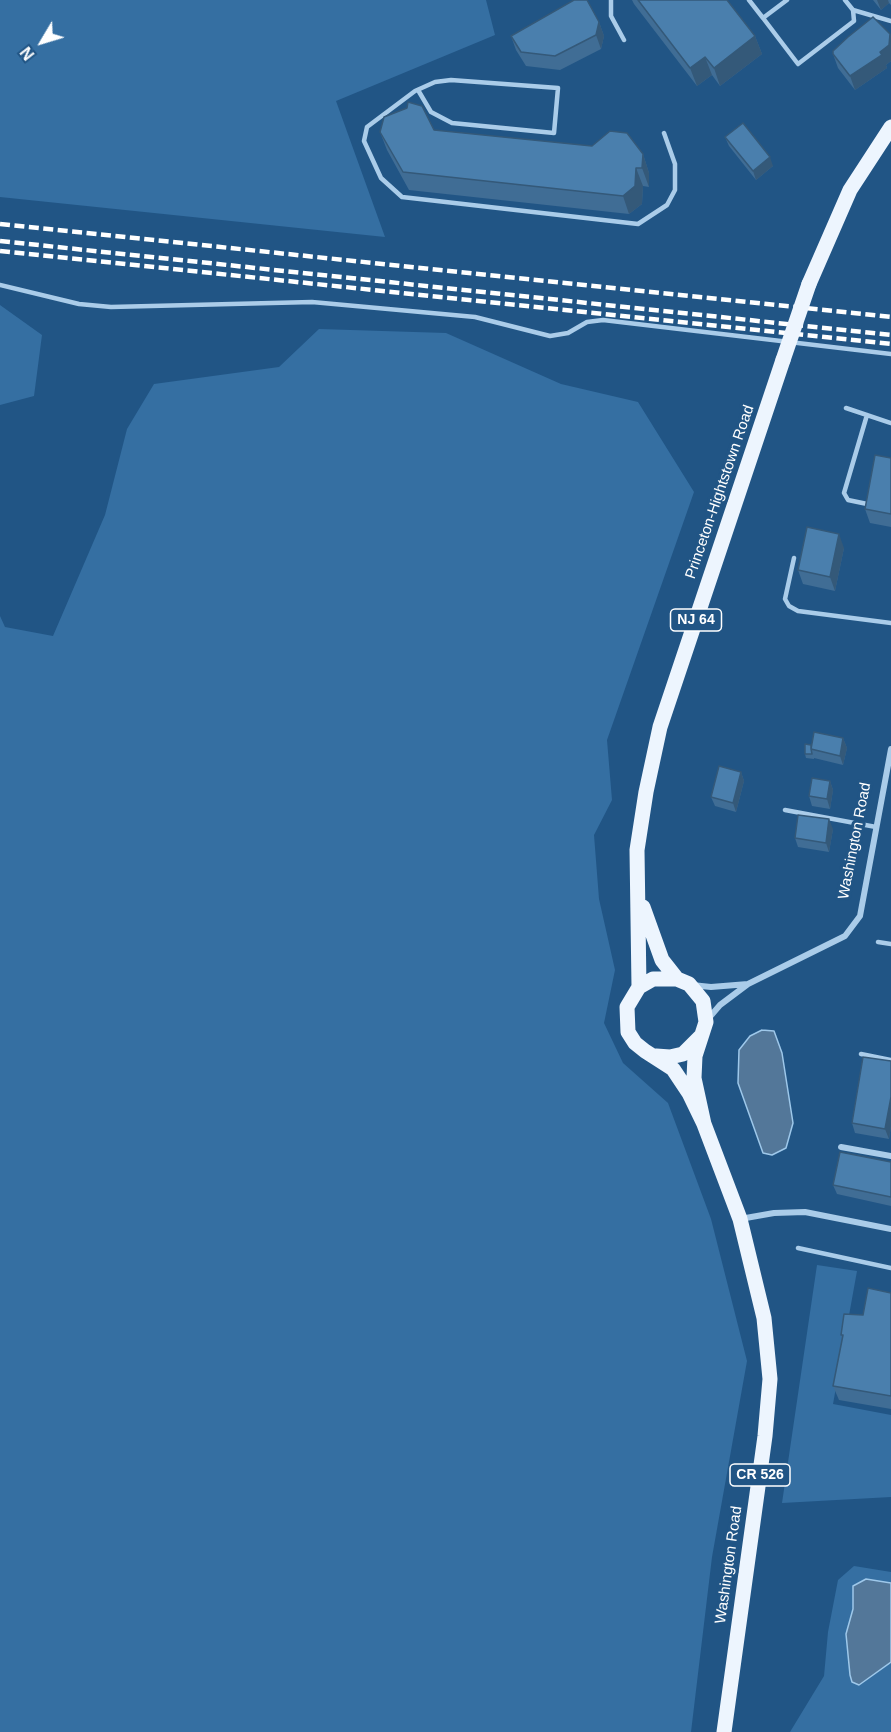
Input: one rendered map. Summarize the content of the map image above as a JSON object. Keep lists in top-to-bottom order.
{
  "streets": {
    "main road": [
      "Princeton-Hightstown Road",
      "NJ 64",
      "Washington Road",
      "CR 526"
    ]
  },
  "crossings": [
    ["Princeton-Hightstown Road", "Washington Road"]
  ],
  "north": "bottom left"
}
